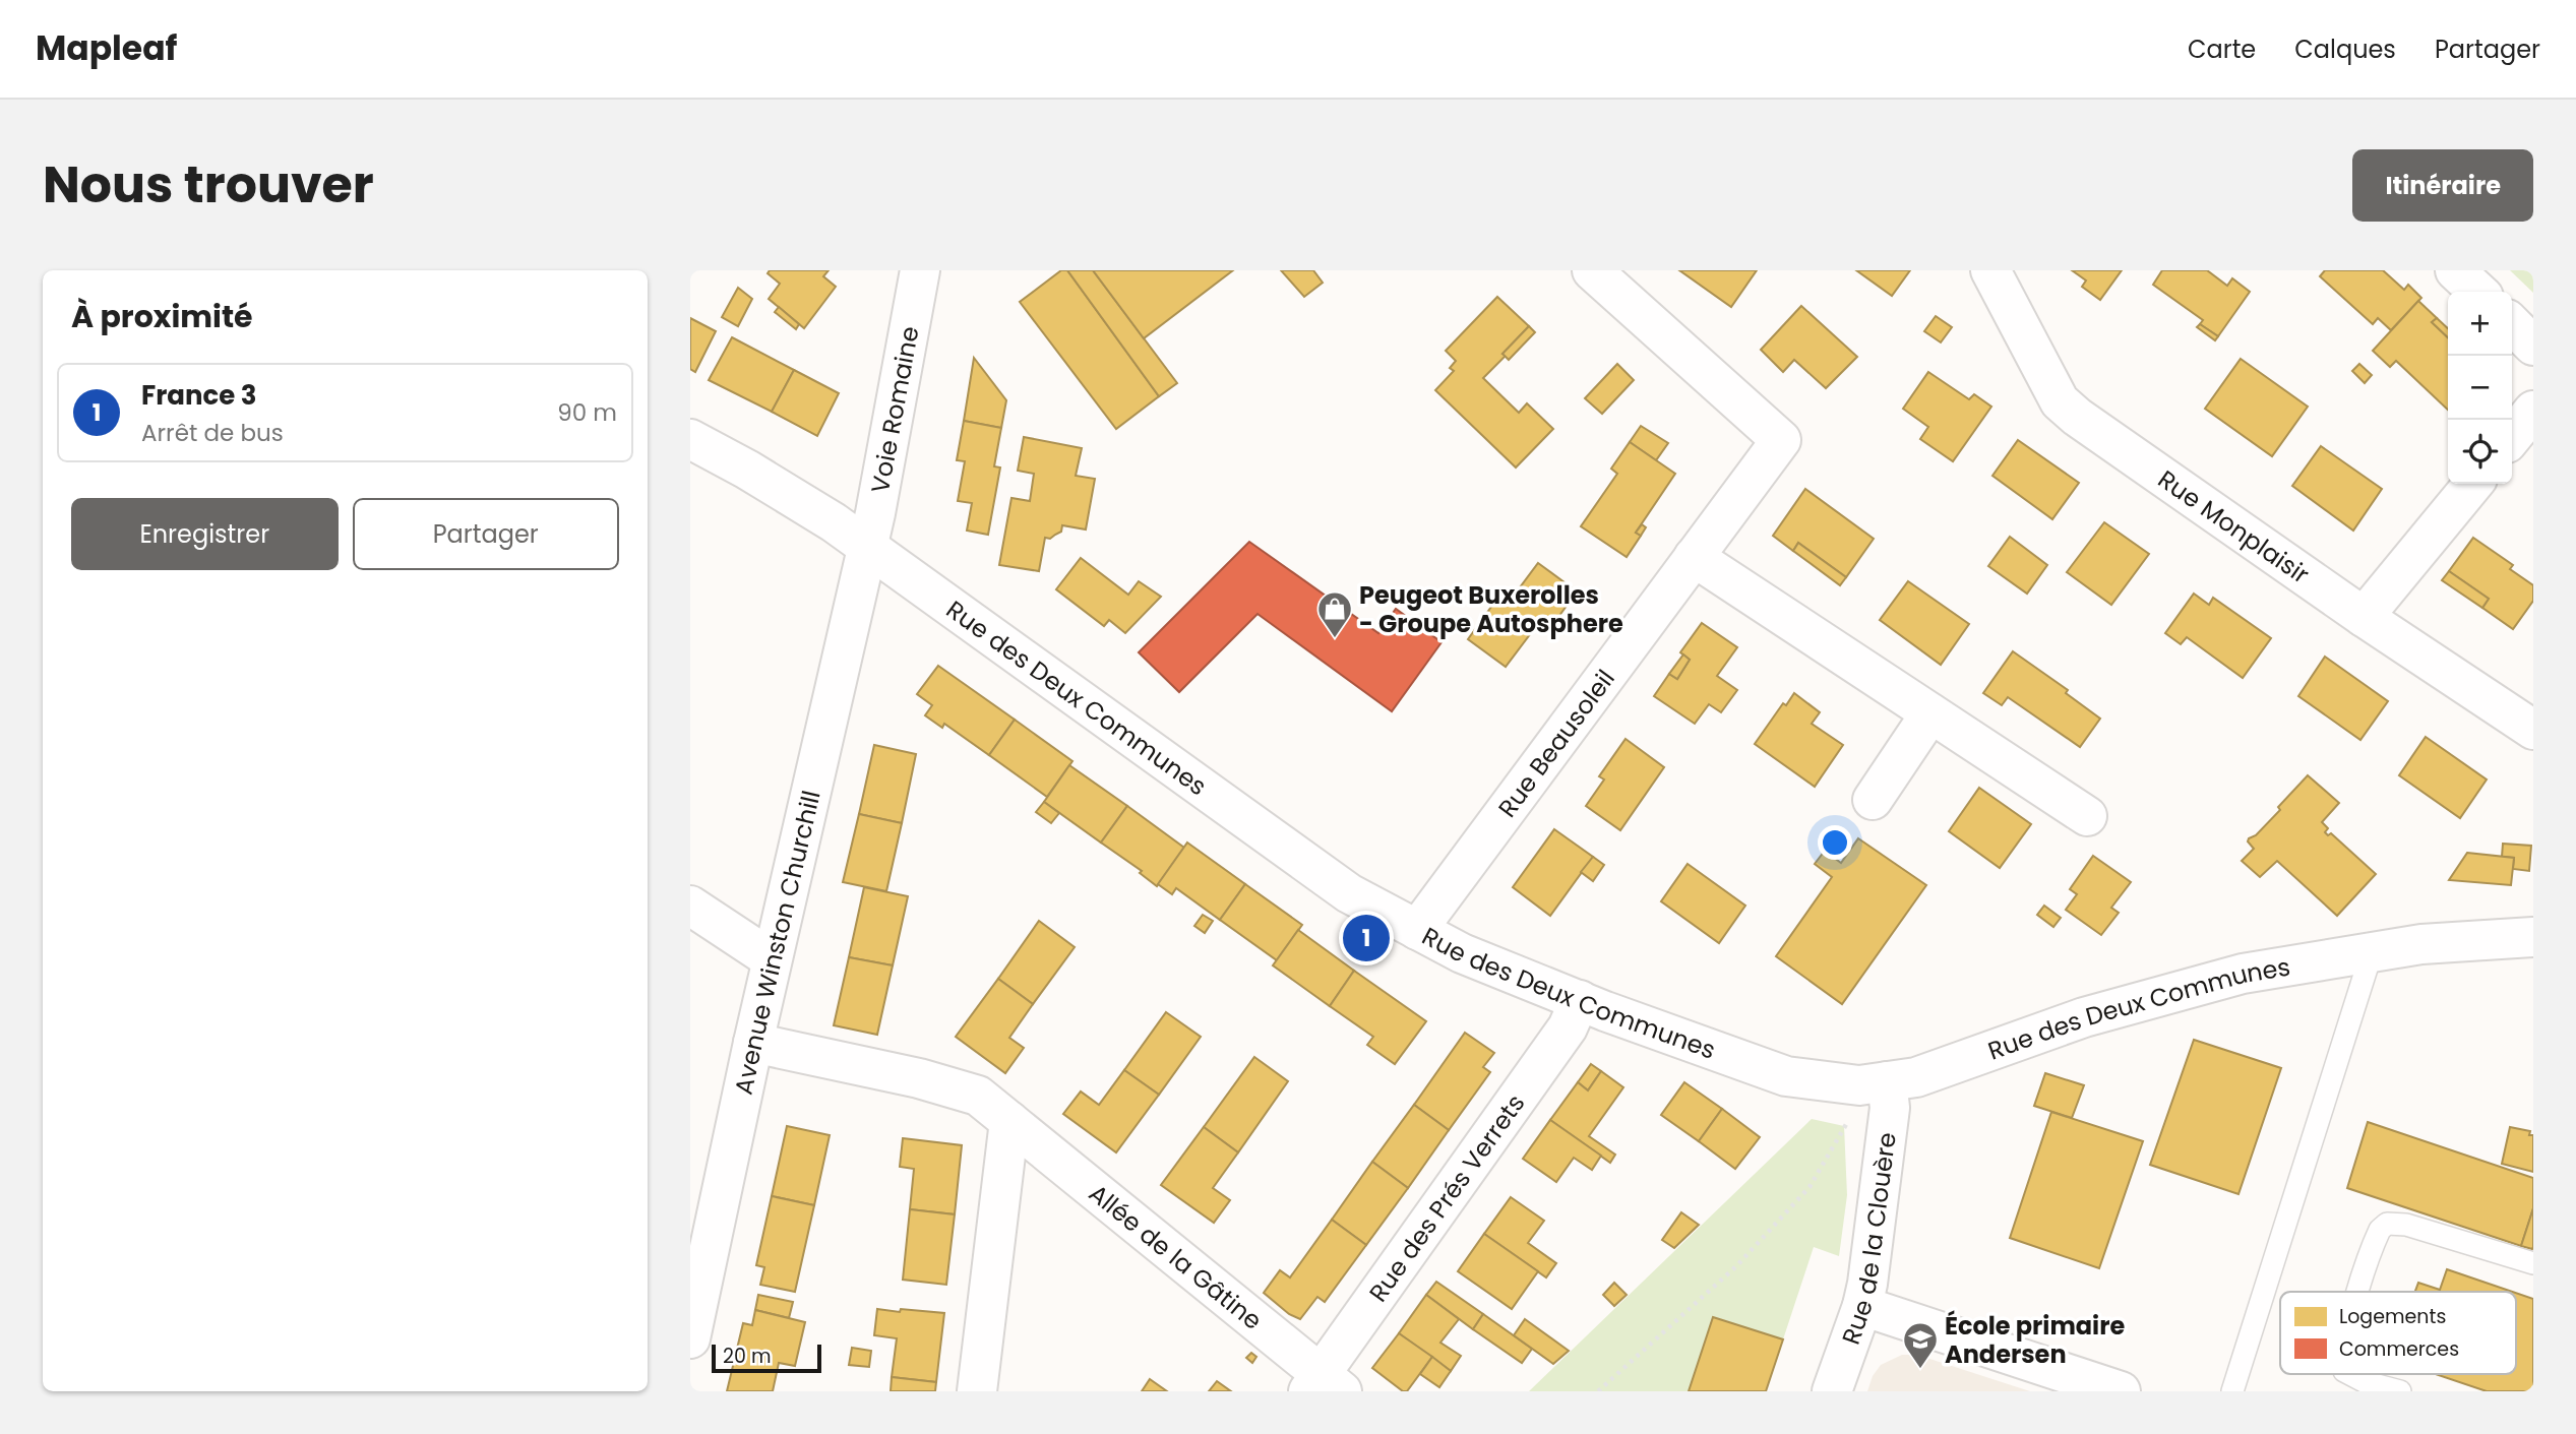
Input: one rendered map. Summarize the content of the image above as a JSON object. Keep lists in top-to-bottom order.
{
  "streets": {
    "street": [
      "Voie Romaine",
      "Rue Monplaisir",
      "Rue des Deux Communes",
      "Rue Beausoleil",
      "Avenue Winston Churchill",
      "Rue des Prés Verrets",
      "Rue de la Clouère",
      "Allée de la Gâtine"
    ]
  },
  "crossings": [
    ["Voie Romaine", "Rue des Deux Communes"],
    ["Voie Romaine", "Avenue Winston Churchill"],
    ["Rue des Deux Communes", "Rue Beausoleil"],
    ["Rue des Deux Communes", "Avenue Winston Churchill"],
    ["Rue des Deux Communes", "Rue des Prés Verrets"],
    ["Rue des Deux Communes", "Rue de la Clouère"],
    ["Avenue Winston Churchill", "Allée de la Gâtine"],
    ["Rue des Prés Verrets", "Allée de la Gâtine"]
  ],
  "places": {
    "shop": ["Peugeot Buxerolles - Groupe Autosphere"],
    "school or university": ["École primaire Andersen"]
  },
  "legend": ["Logements", "Commerces"],
  "scale_bar": "20 m",
  "page": {
    "header": "Mapleaf",
    "nav": ["Carte", "Calques", "Partager"],
    "title": "Nous trouver",
    "buttons": [
      "Itinéraire",
      ["Enregistrer", "Partager"]
    ],
    "heading": "À proximité",
    "map_buttons": ["+", "−"],
    "list": [
      {
        "mark": "1",
        "name": "France 3",
        "note": "Arrêt de bus",
        "value": "90 m"
      }
    ],
    "pins": "1",
    "scale": "20 m"
  }
}
